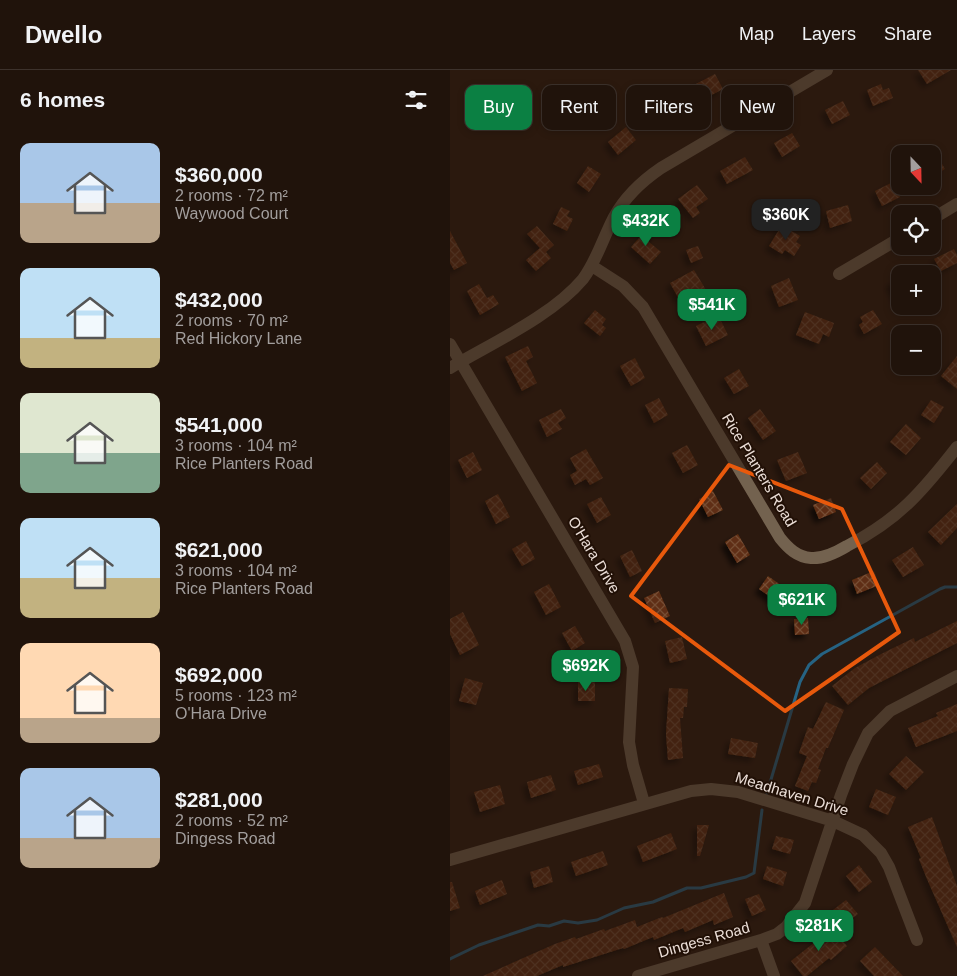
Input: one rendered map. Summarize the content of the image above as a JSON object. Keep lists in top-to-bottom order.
{
  "streets": {
    "street": [
      "Rice Planters Road",
      "O'Hara Drive",
      "Meadhaven Drive",
      "Dingess Road"
    ]
  },
  "crossings": [
    ["O'Hara Drive", "Meadhaven Drive"],
    ["Meadhaven Drive", "Dingess Road"]
  ],
  "north": "bottom",
  "page": {
    "header": "Dwello",
    "nav": ["Map", "Layers", "Share"],
    "heading": "6 homes",
    "chip": [
      "Buy",
      "Rent",
      "Filters",
      "New"
    ],
    "list": [
      {
        "name": "$360,000",
        "note": "2 rooms · 72 m² · Waywood Court"
      },
      {
        "name": "$432,000",
        "note": "2 rooms · 70 m² · Red Hickory Lane"
      },
      {
        "name": "$541,000",
        "note": "3 rooms · 104 m² · Rice Planters Road"
      },
      {
        "name": "$621,000",
        "note": "3 rooms · 104 m² · Rice Planters Road"
      },
      {
        "name": "$692,000",
        "note": "5 rooms · 123 m² · O'Hara Drive"
      },
      {
        "name": "$281,000",
        "note": "2 rooms · 52 m² · Dingess Road"
      }
    ],
    "map_buttons": ["+", "−"],
    "price": [
      "$360K",
      "$432K",
      "$541K",
      "$621K",
      "$692K",
      "$281K"
    ]
  }
}
